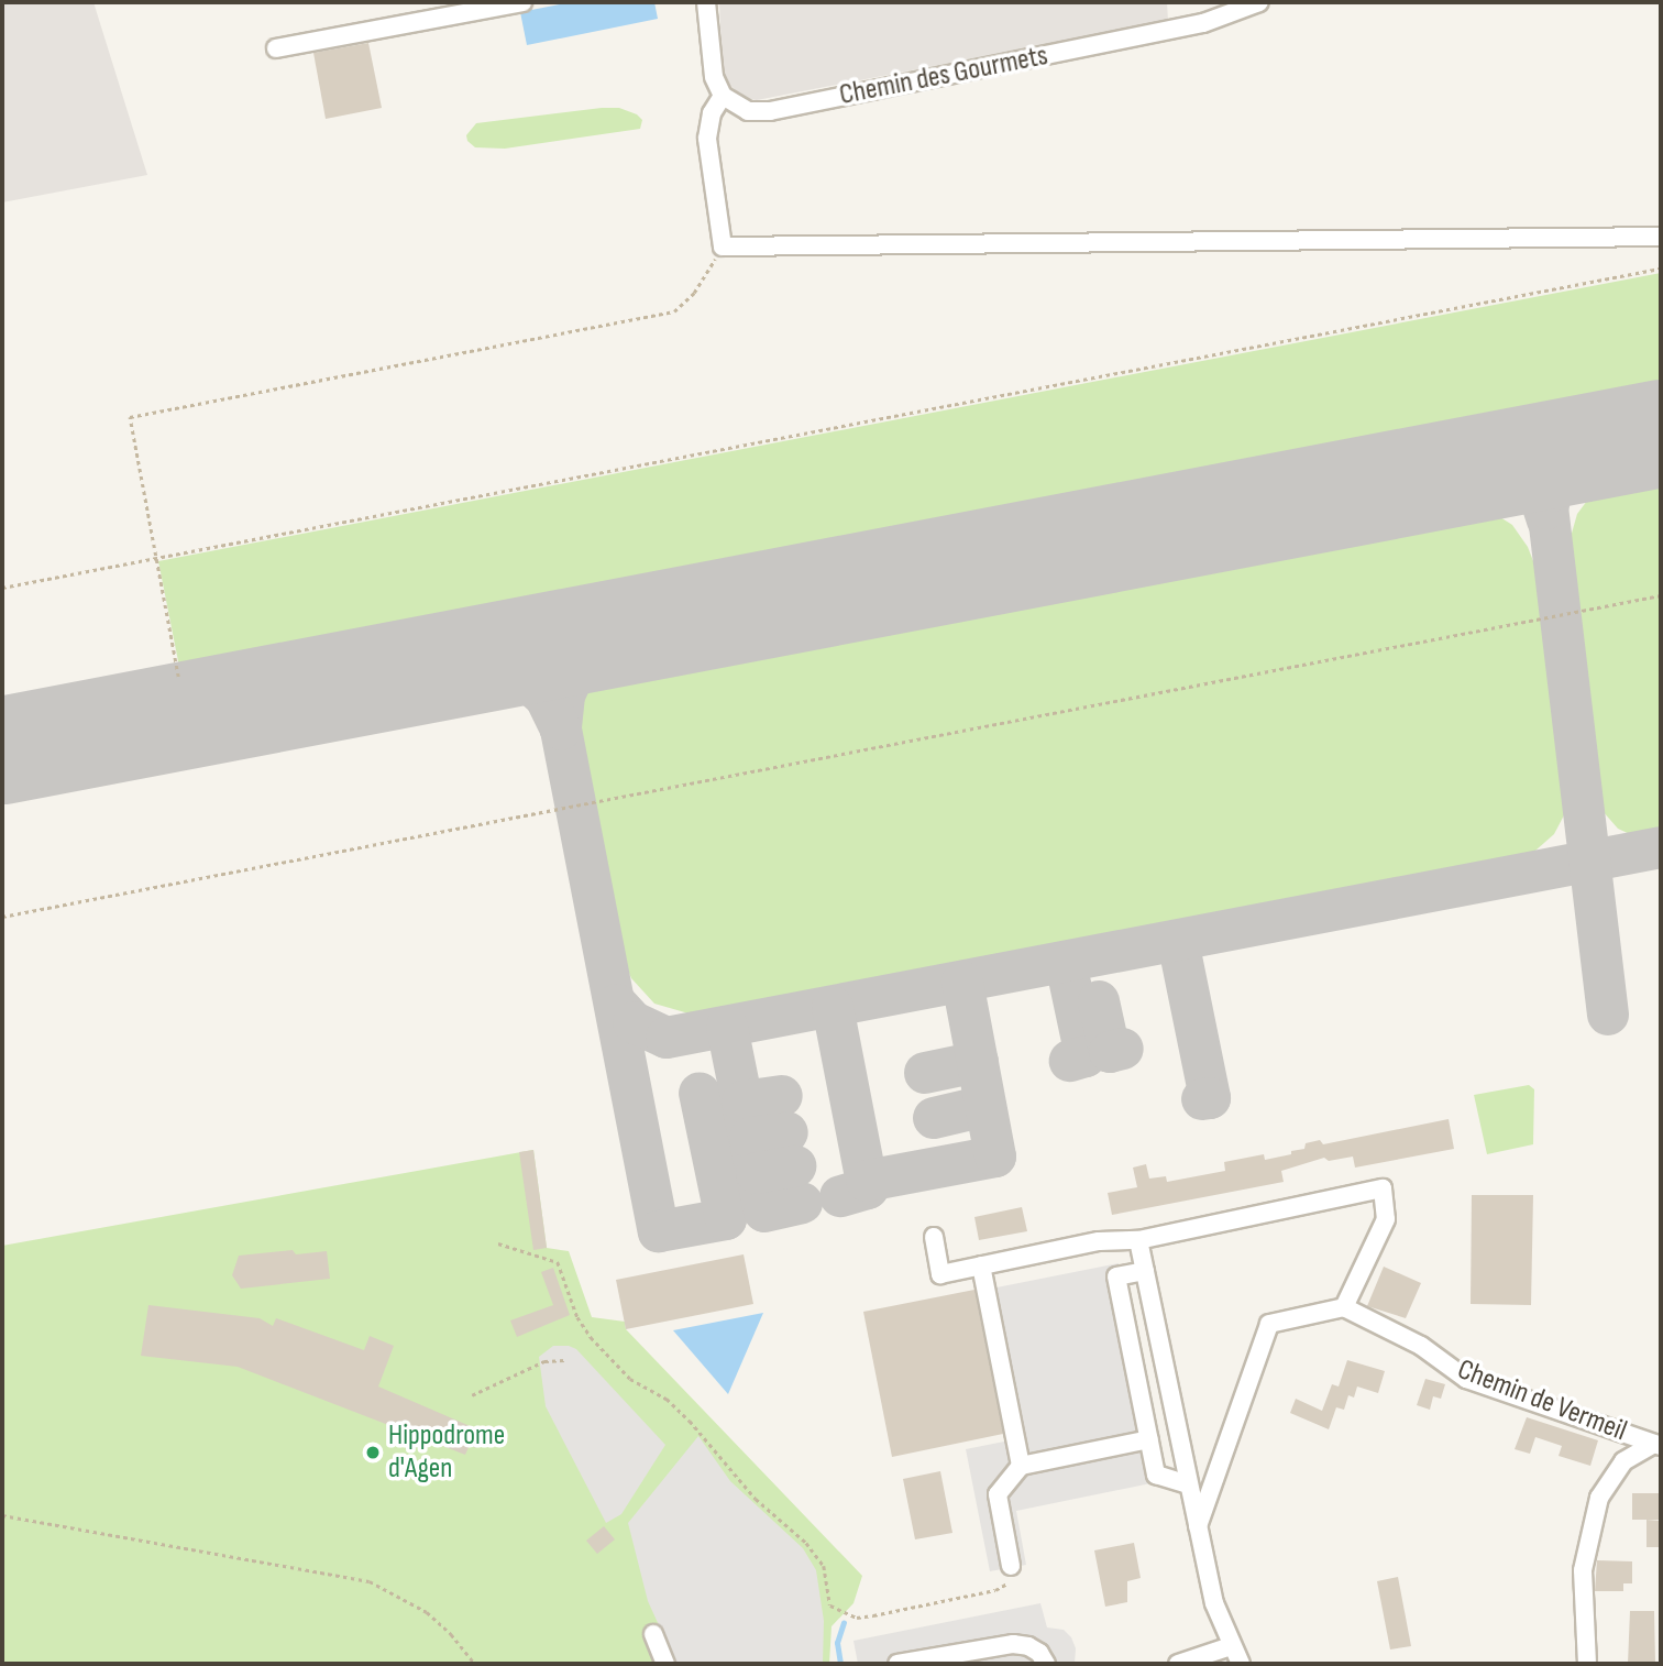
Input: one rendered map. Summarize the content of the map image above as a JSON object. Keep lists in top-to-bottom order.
{
  "streets": {
    "street": ["Chemin des Gourmets", "Chemin de Vermeil"]
  },
  "places": ["Hippodrome d'Agen"]
}
